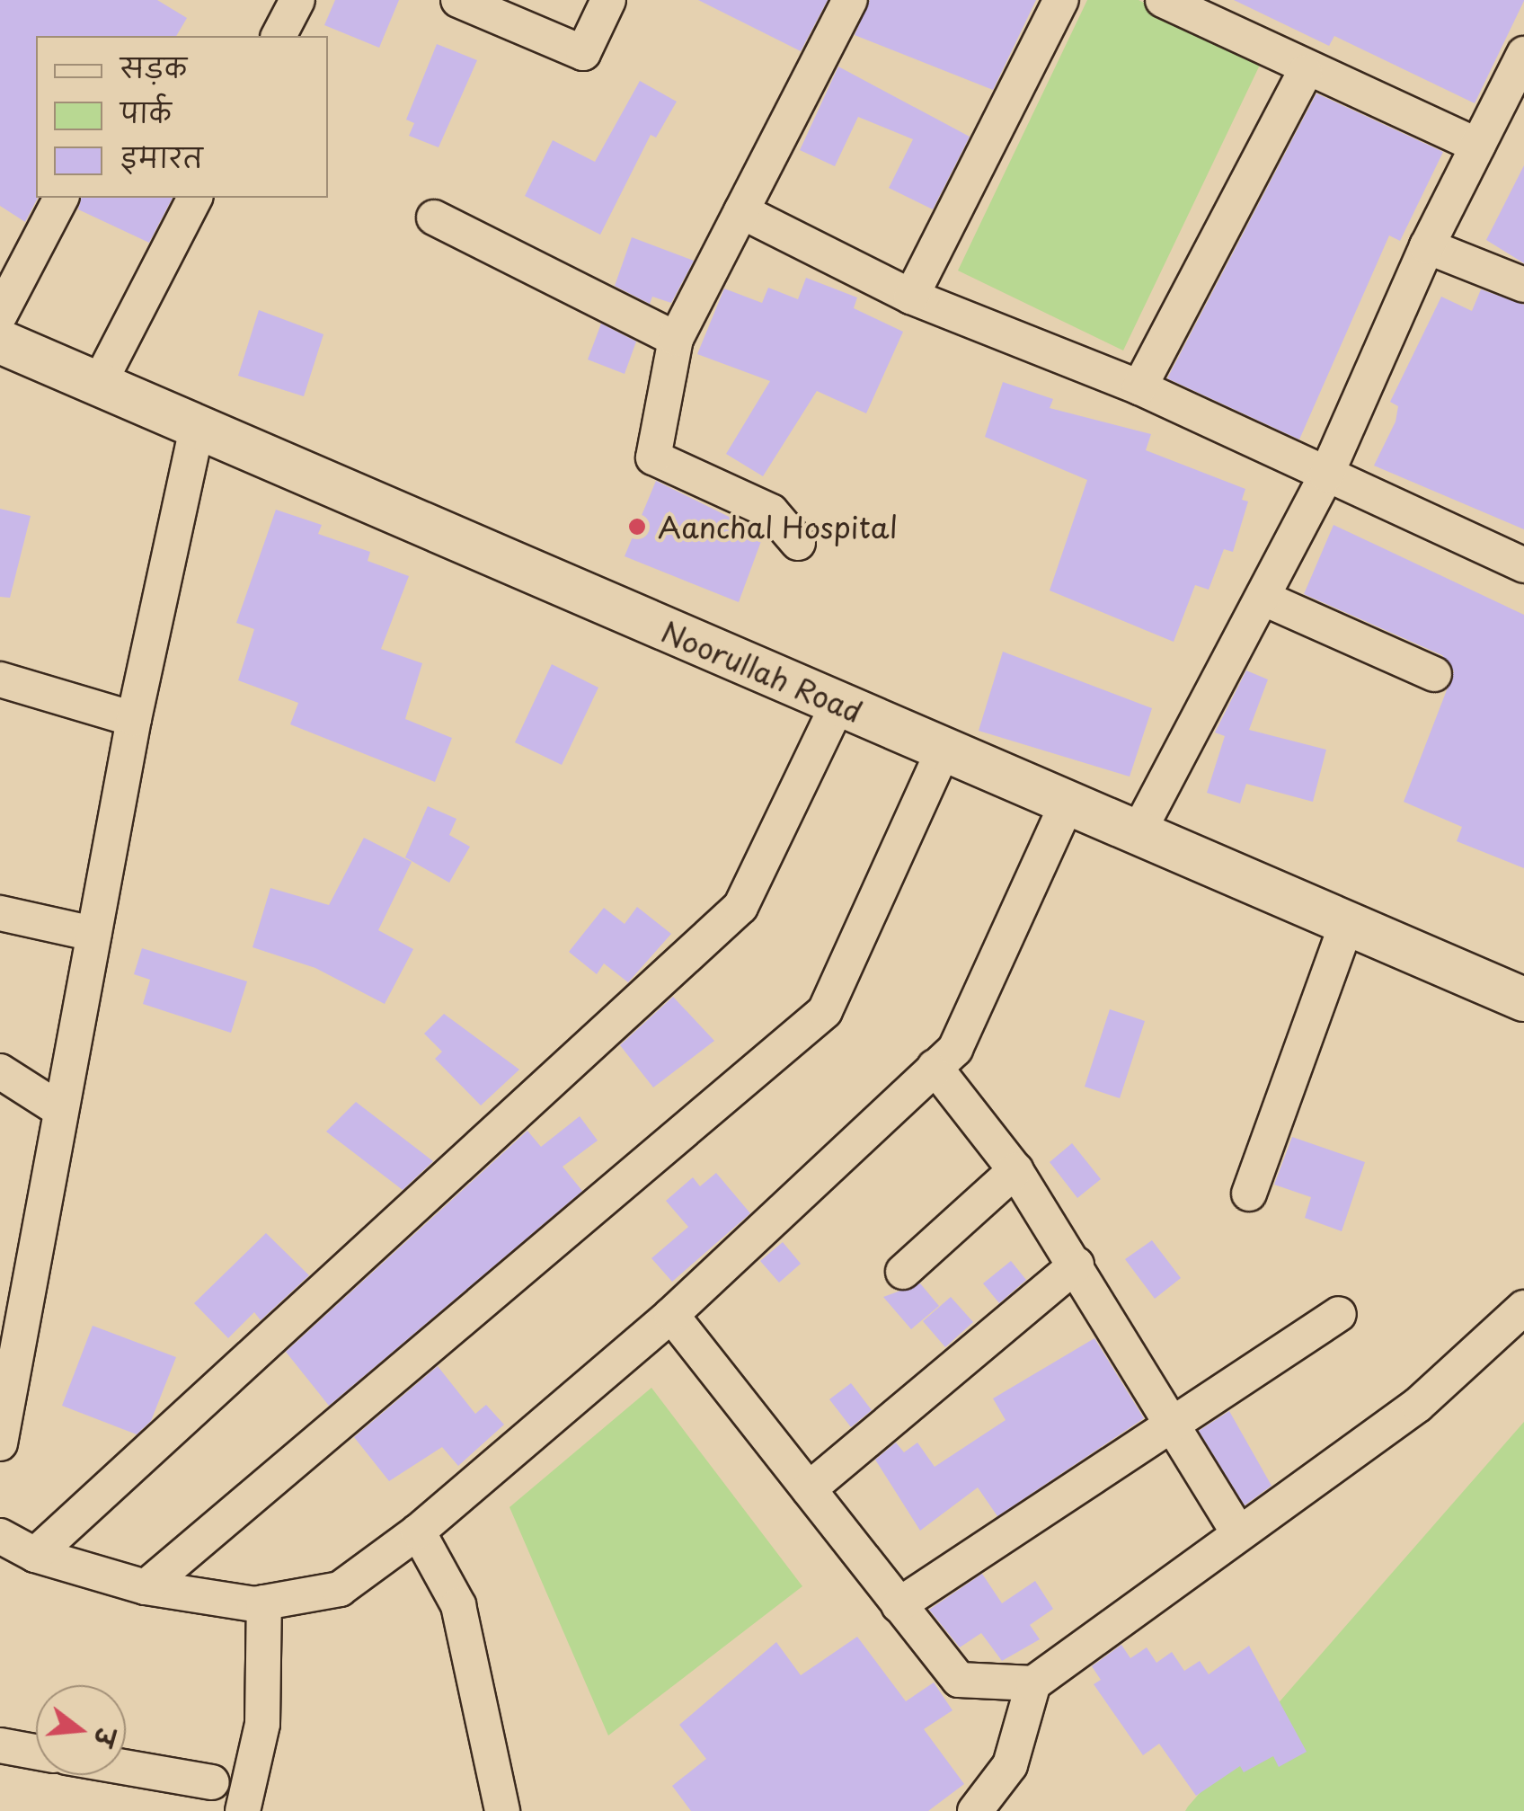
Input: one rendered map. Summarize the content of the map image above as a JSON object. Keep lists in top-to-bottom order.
{
  "streets": {
    "main road": ["Noorullah Road"]
  },
  "places": ["Aanchal Hospital"],
  "legend": ["सड़क", "पार्क", "इमारत"],
  "north": "right"
}
